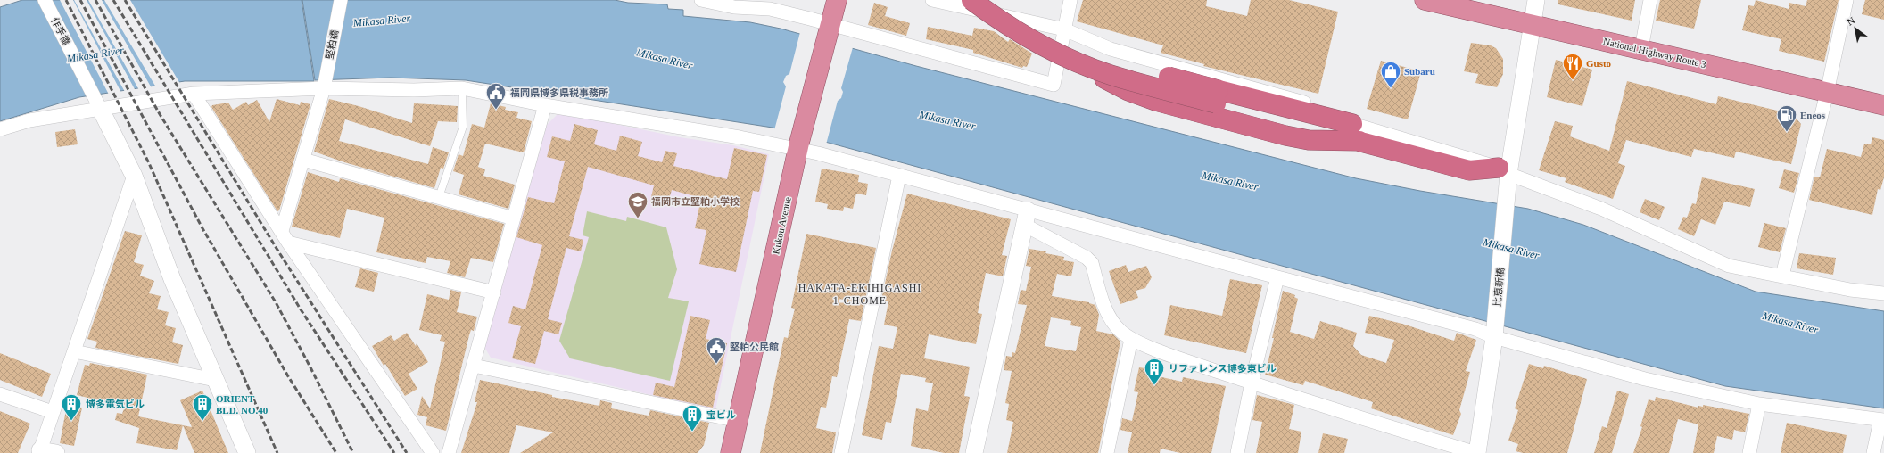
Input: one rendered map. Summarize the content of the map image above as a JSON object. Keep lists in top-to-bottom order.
{
  "streets": {
    "highway": ["National Highway Route 3", "Kukou Avenue"],
    "street": ["作手橋", "堅粕橋", "比恵新橋"]
  },
  "crossings": [
    ["National Highway Route 3", "比恵新橋"]
  ],
  "districts": ["HAKATA-EKIHIGASHI 1-CHOME"],
  "water": ["Mikasa River"],
  "places": {
    "restaurant": ["Gusto"],
    "shop": ["Subaru"],
    "public building": ["福岡県博多県税事務所", "堅粕公民館"],
    "fuel station": ["Eneos"],
    "school or university": ["福岡市立堅粕小学校"],
    "building": [
      "リファレンス博多東ビル",
      "博多電気ビル",
      "ORIENT BLD. NO.40",
      "宝ビル"
    ]
  },
  "north": "top left"
}
